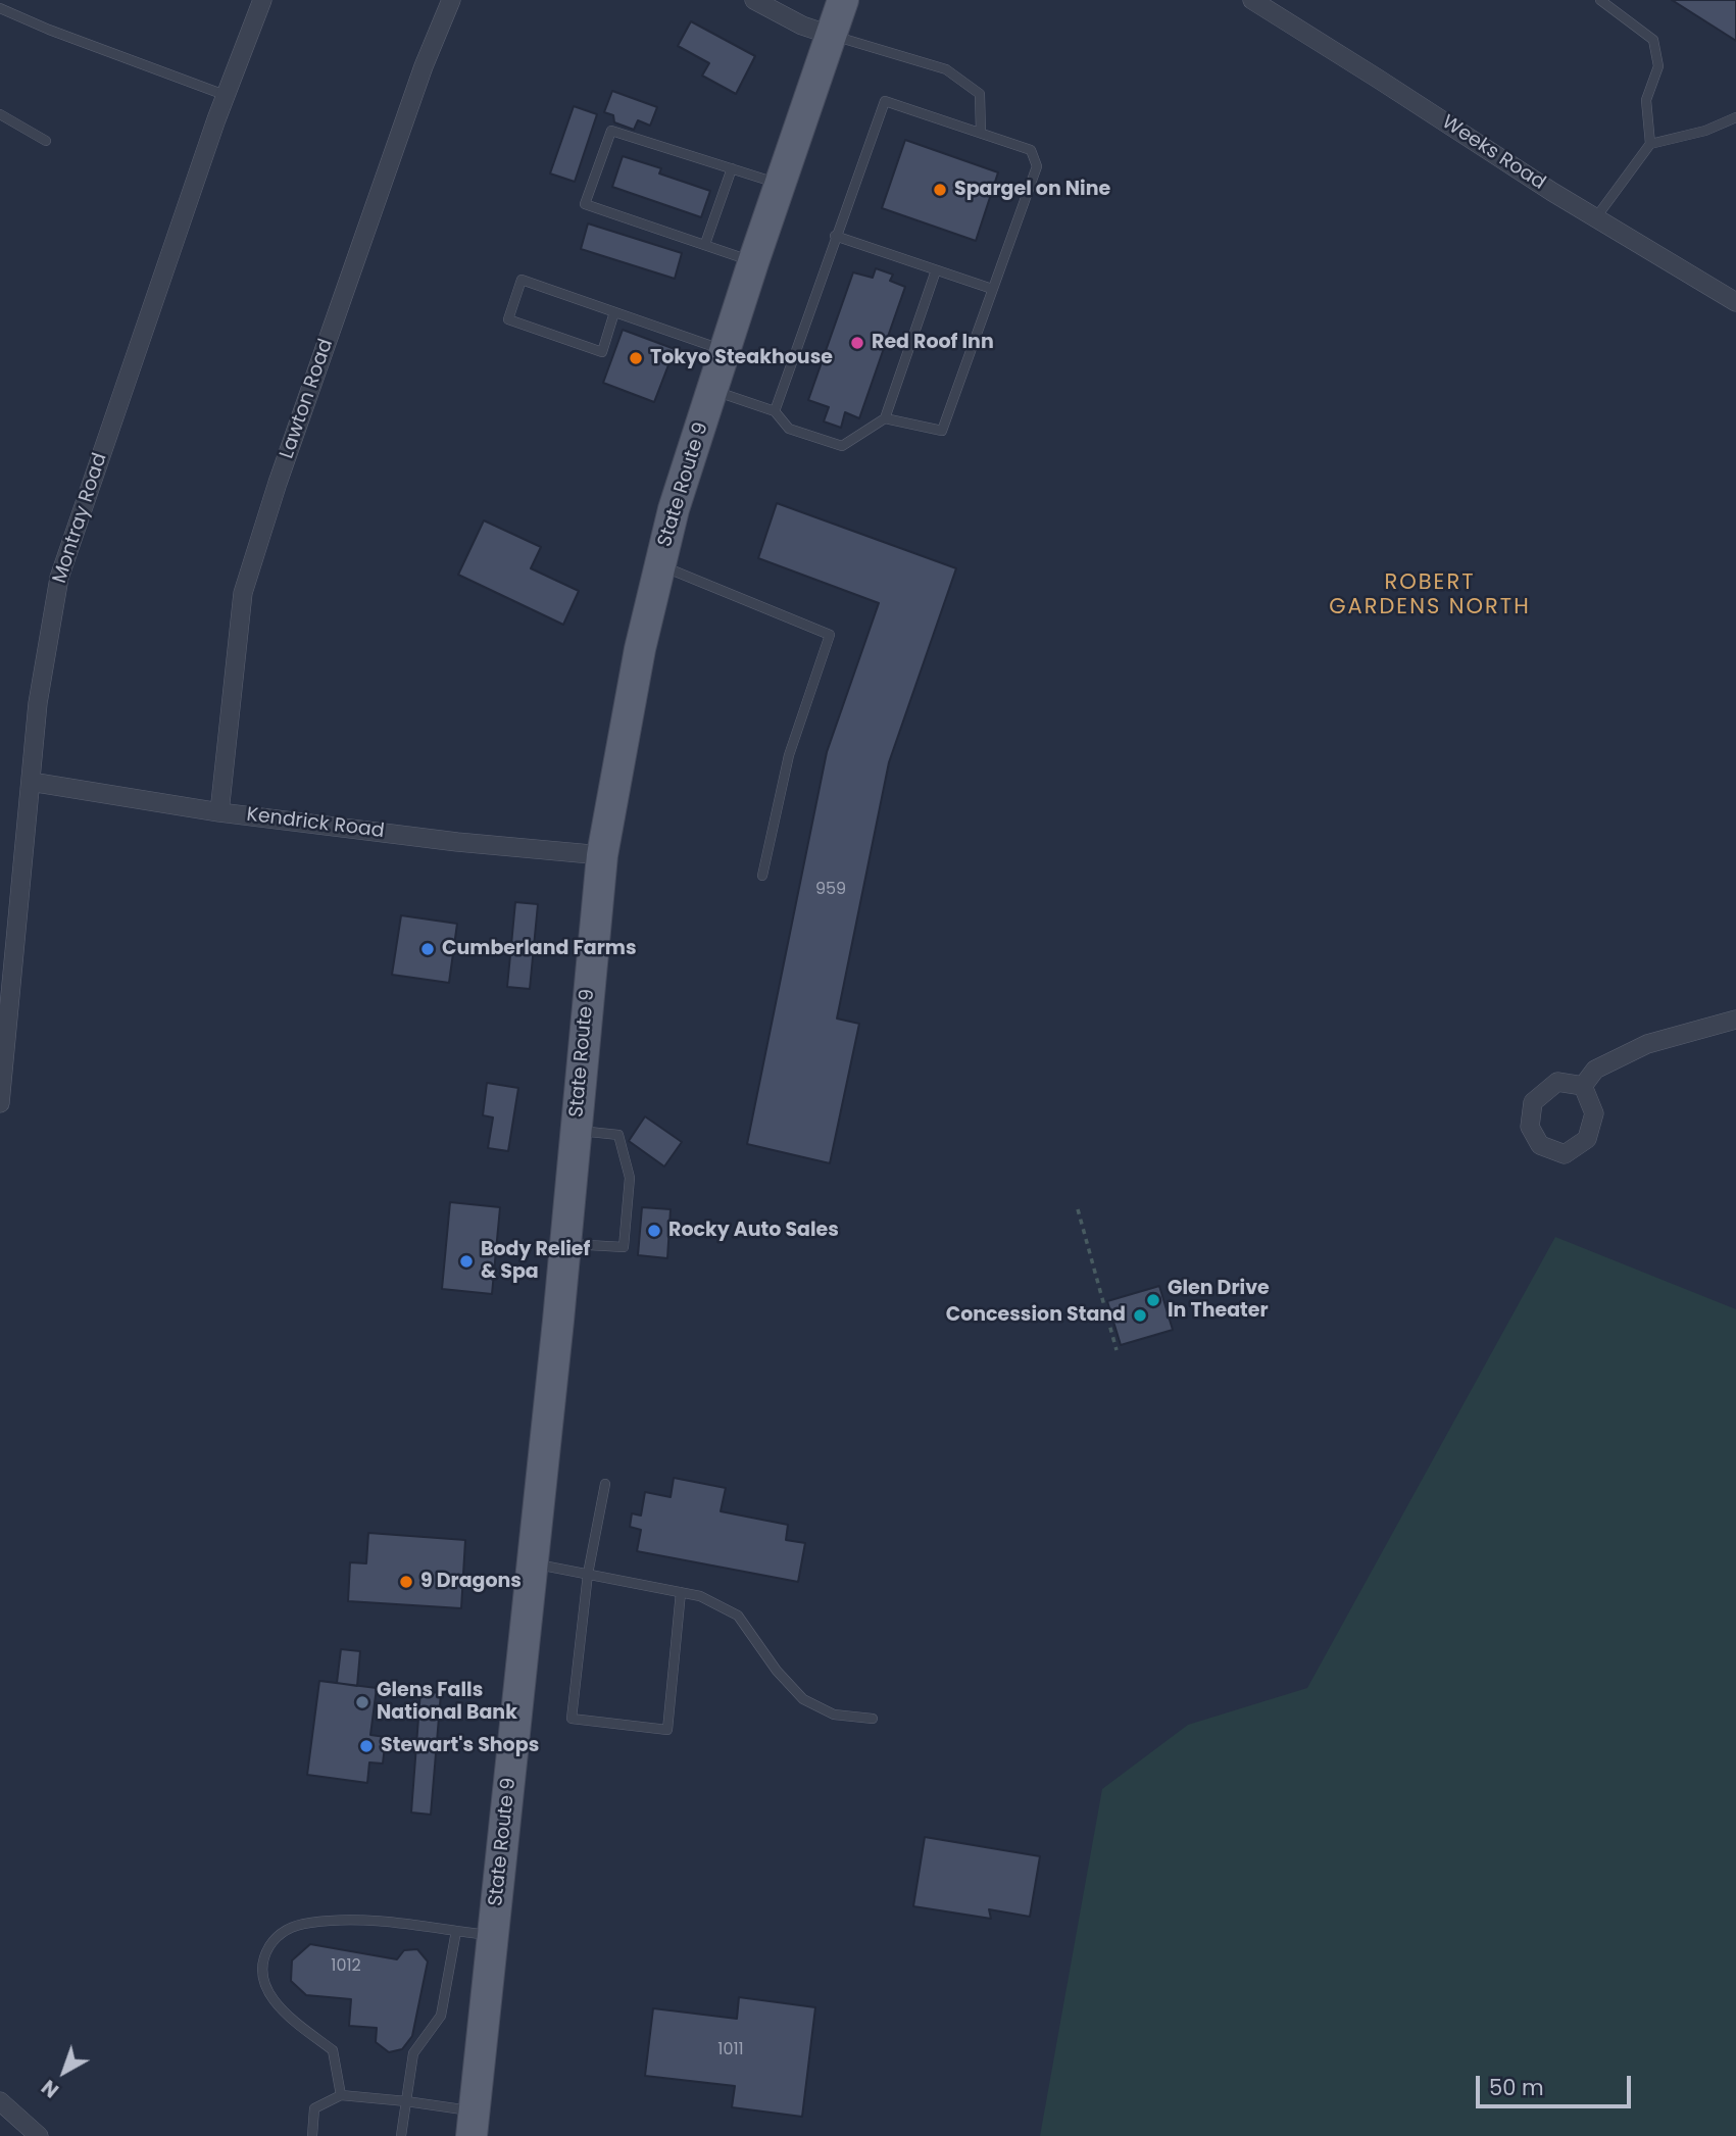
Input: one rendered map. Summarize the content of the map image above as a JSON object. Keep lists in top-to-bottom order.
{
  "streets": {
    "main road": ["State Route 9"],
    "street": [
      "Weeks Road",
      "Lawton Road",
      "Montray Road",
      "Kendrick Road"
    ]
  },
  "crossings": [
    ["Lawton Road", "Kendrick Road"],
    ["State Route 9", "Kendrick Road"],
    ["Montray Road", "Kendrick Road"]
  ],
  "districts": ["ROBERT GARDENS NORTH"],
  "places": [
    "Spargel on Nine",
    "Red Roof Inn",
    "Tokyo Steakhouse",
    "Cumberland Farms",
    "Rocky Auto Sales",
    "Body Relief & Spa",
    "Glen Drive In Theater",
    "Concession Stand",
    "9 Dragons",
    "Glens Falls National Bank",
    "Stewart's Shops"
  ],
  "house_numbers": ["959", "1012", "1011"],
  "scale_bar": "50 m",
  "north": "bottom left"
}
